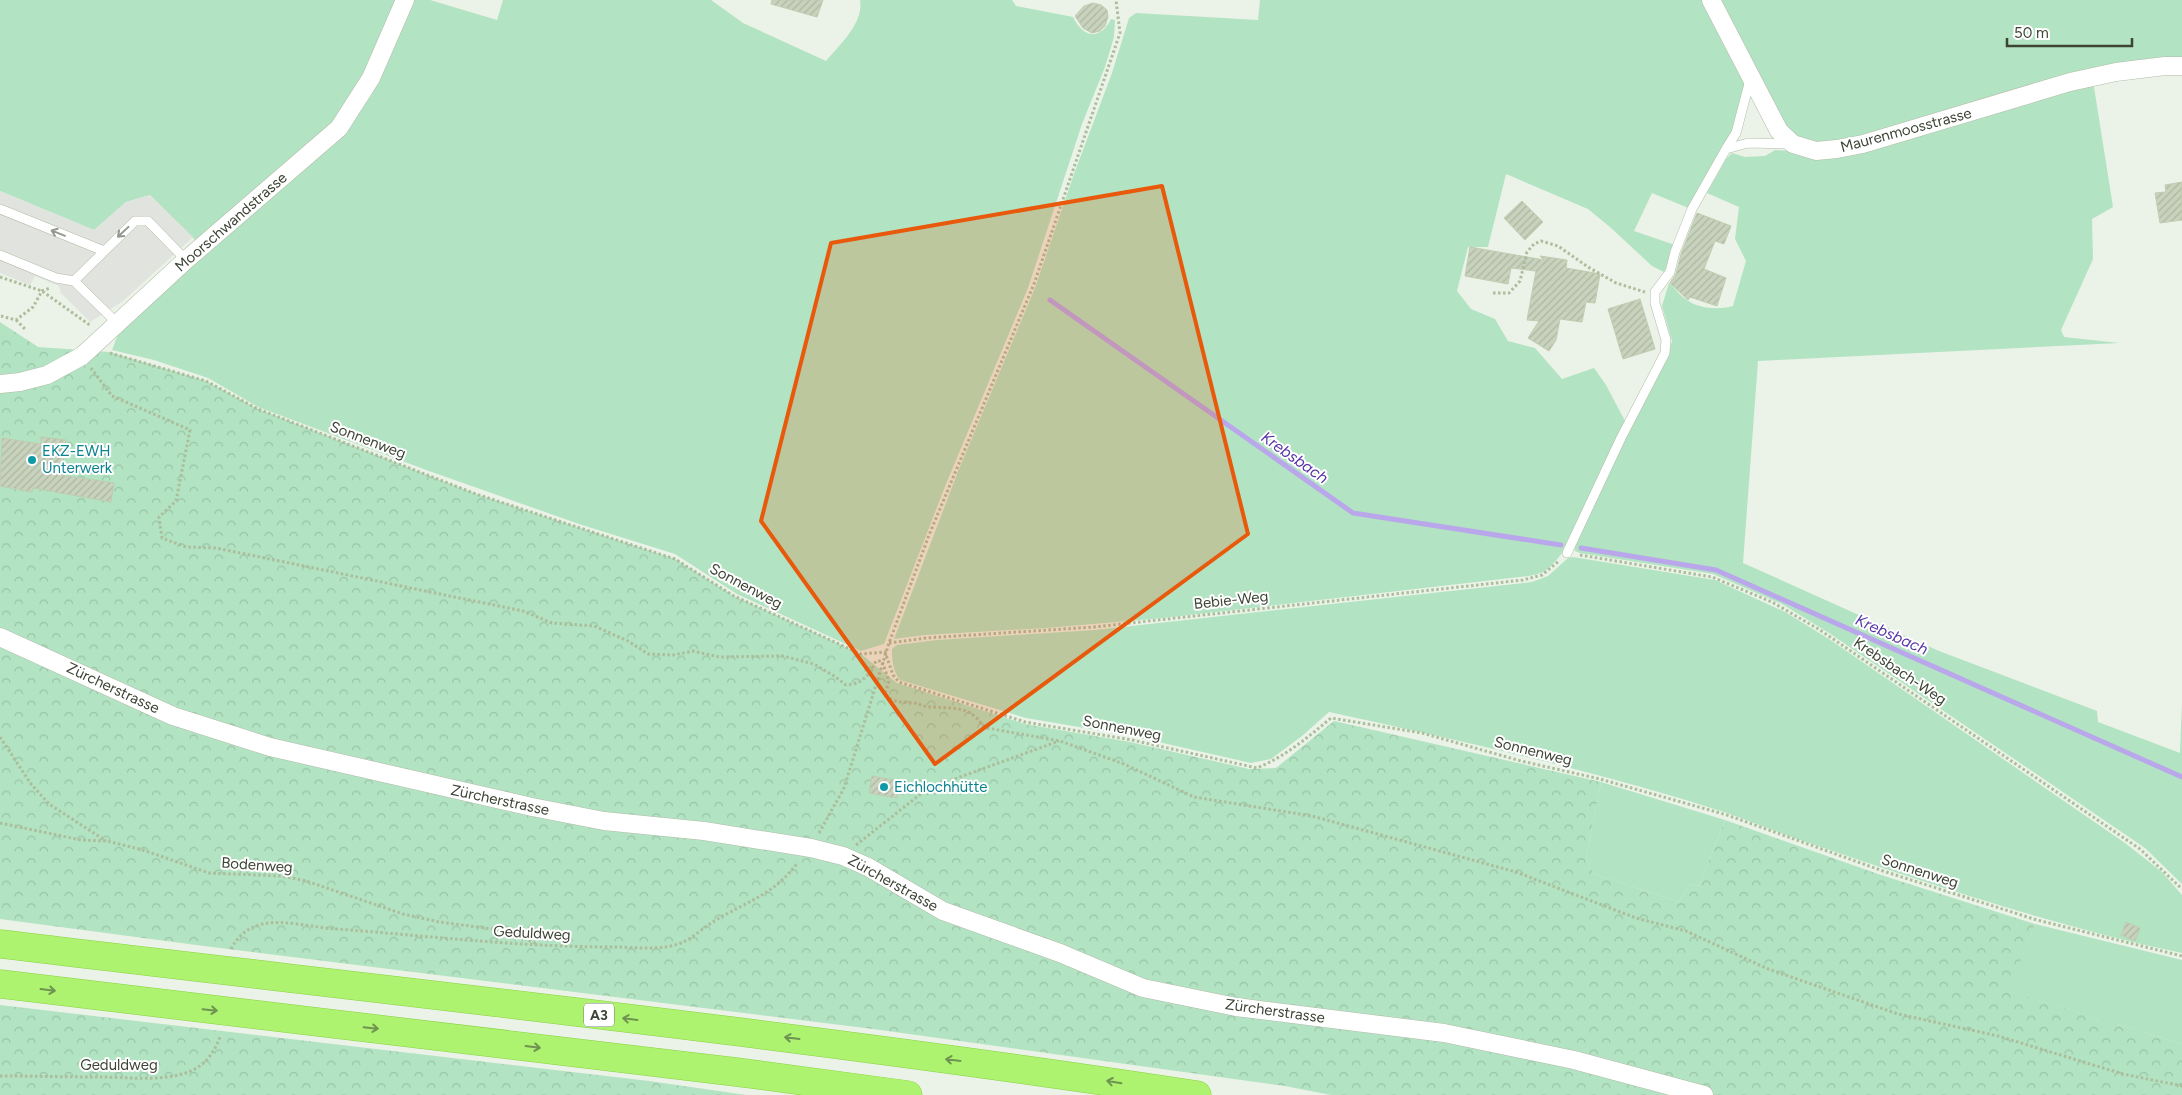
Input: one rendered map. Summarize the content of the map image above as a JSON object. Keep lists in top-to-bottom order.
{
  "streets": {
    "highway": ["A3"],
    "street": ["Maurenmoosstrasse", "Moorschwandstrasse", "Zürcherstrasse"],
    "path": [
      "Sonnenweg",
      "Bebie-Weg",
      "Krebsbach-Weg",
      "Bodenweg",
      "Geduldweg"
    ]
  },
  "crossings": [
    ["Moorschwandstrasse", "Sonnenweg"],
    ["Sonnenweg", "Geduldweg"],
    ["Bebie-Weg", "Krebsbach-Weg"],
    ["Bebie-Weg", "Geduldweg"],
    ["Zürcherstrasse", "Geduldweg"],
    ["Bodenweg", "Geduldweg"]
  ],
  "water": ["Krebsbach"],
  "places": ["EKZ-EWH Unterwerk", "Eichlochhütte"],
  "scale_bar": "50 m"
}
